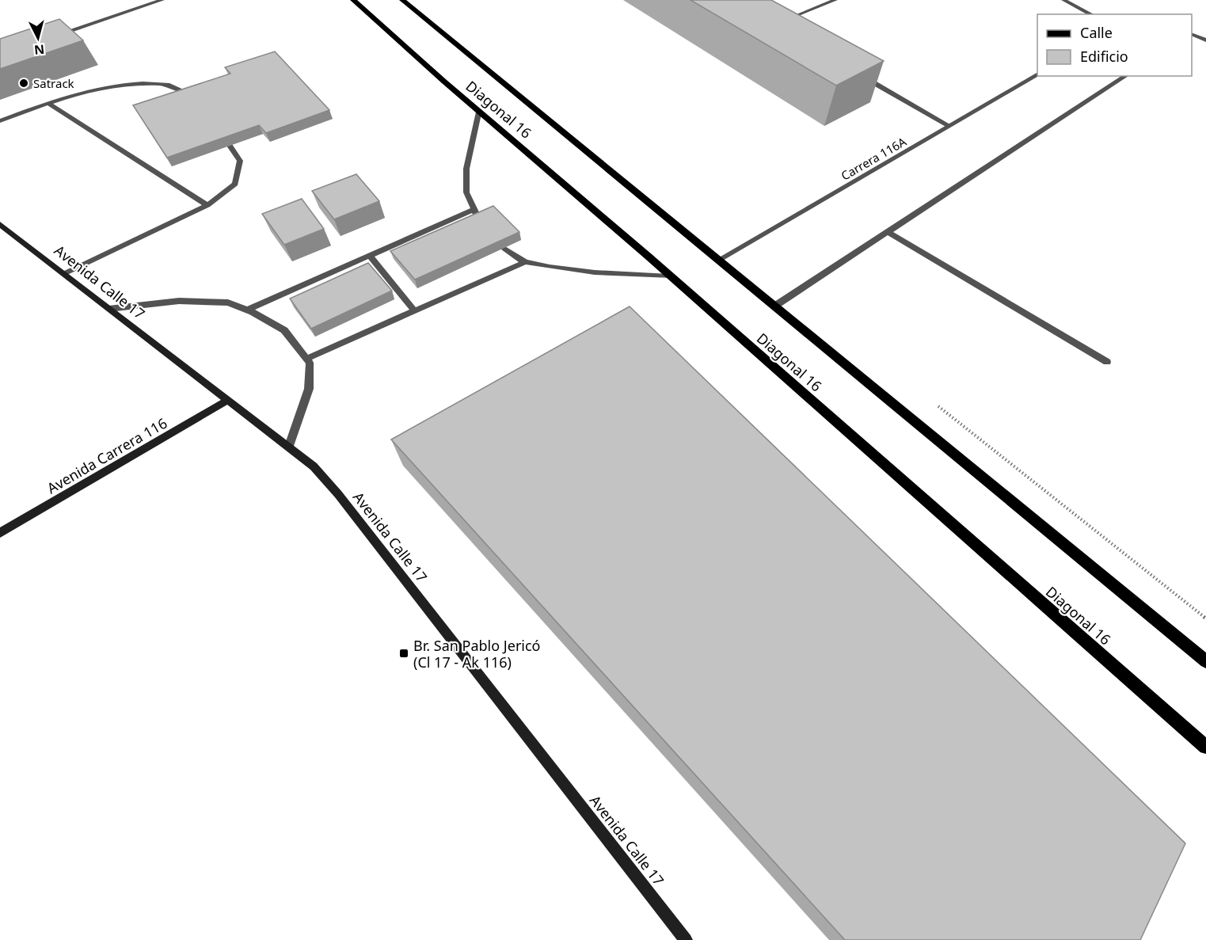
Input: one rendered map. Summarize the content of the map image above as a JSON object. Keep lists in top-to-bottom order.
{
  "streets": {
    "main road": ["Diagonal 16", "Avenida Calle 17", "Avenida Carrera 116"],
    "street": ["Carrera 116A"]
  },
  "crossings": [
    ["Diagonal 16", "Carrera 116A"],
    ["Avenida Calle 17", "Avenida Carrera 116"]
  ],
  "places": {
    "other": ["Satrack"],
    "transit": ["Br. San Pablo Jericó (Cl 17 - Ak 116)"]
  },
  "legend": ["Calle", "Edificio"],
  "north": "bottom"
}
